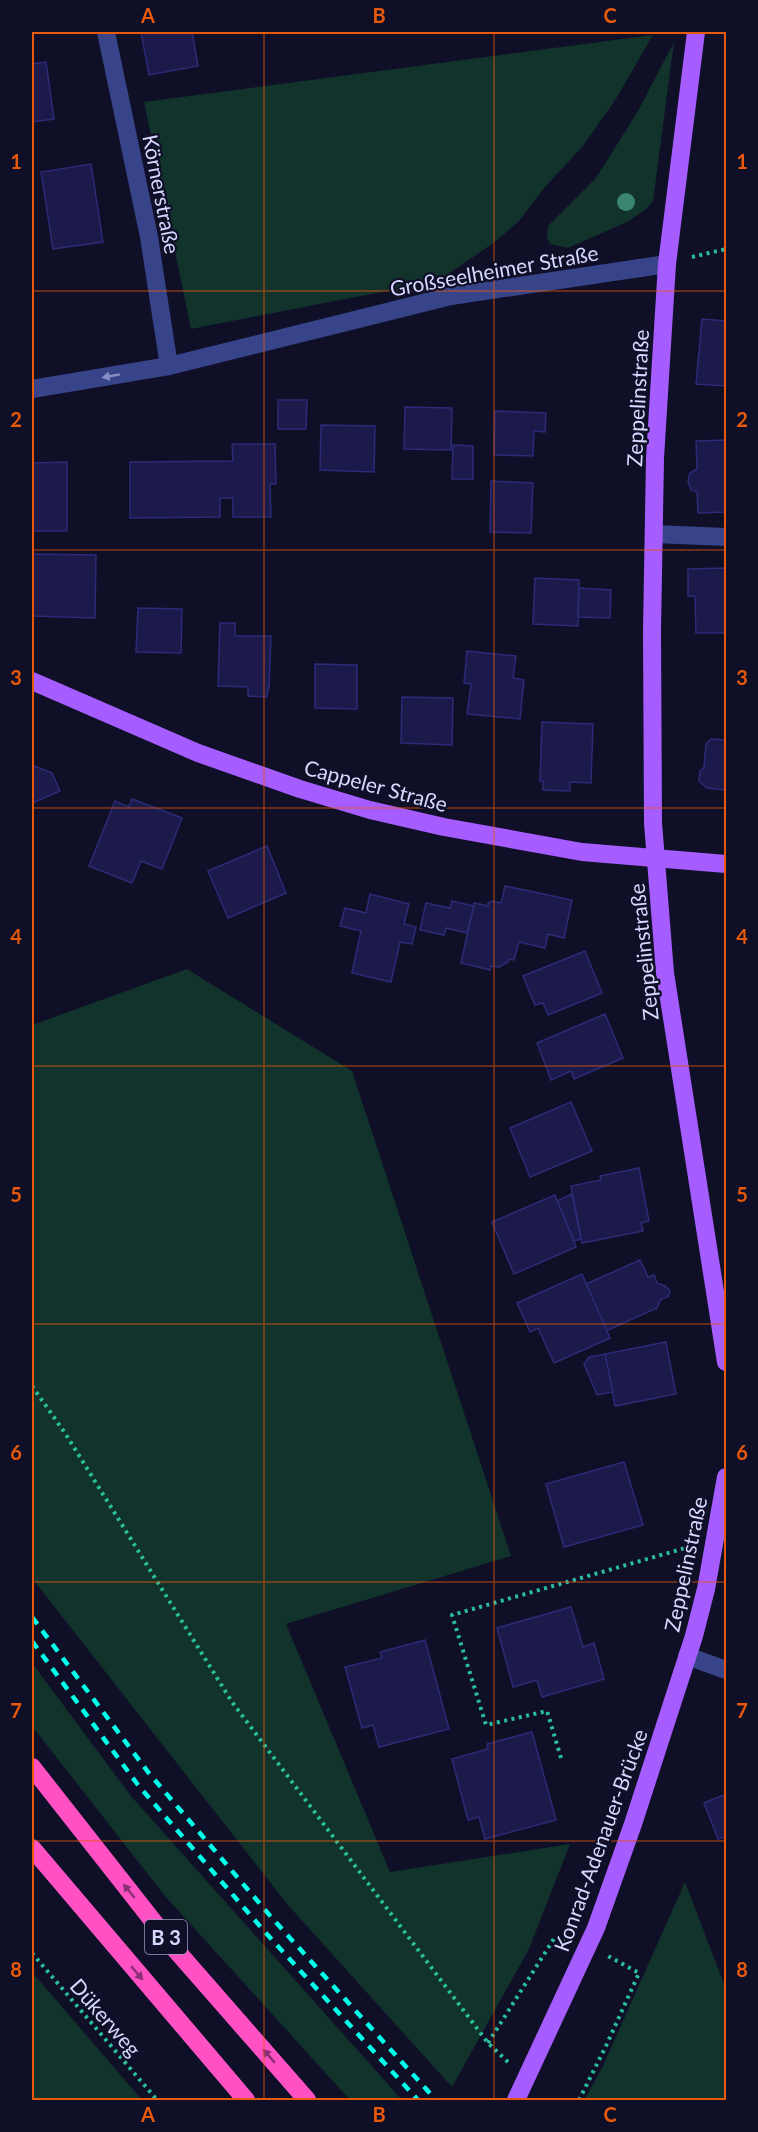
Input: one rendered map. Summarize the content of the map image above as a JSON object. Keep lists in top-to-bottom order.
{
  "streets": {
    "highway": ["B 3"],
    "main road": ["Zeppelinstraße", "Cappeler Straße", "Konrad-Adenauer-Brücke"],
    "street": ["Körnerstraße", "Großseelheimer Straße"],
    "path": ["Dükerweg"]
  },
  "crossings": [
    ["Körnerstraße", "Großseelheimer Straße"],
    ["Großseelheimer Straße", "Zeppelinstraße"],
    ["Zeppelinstraße", "Cappeler Straße"],
    ["Zeppelinstraße", "Konrad-Adenauer-Brücke"]
  ],
  "grid": {
    "columns": ["A", "B", "C"],
    "rows": [
      "1",
      "2",
      "3",
      "4",
      "5",
      "6",
      "7",
      "8"
    ]
  }
}
